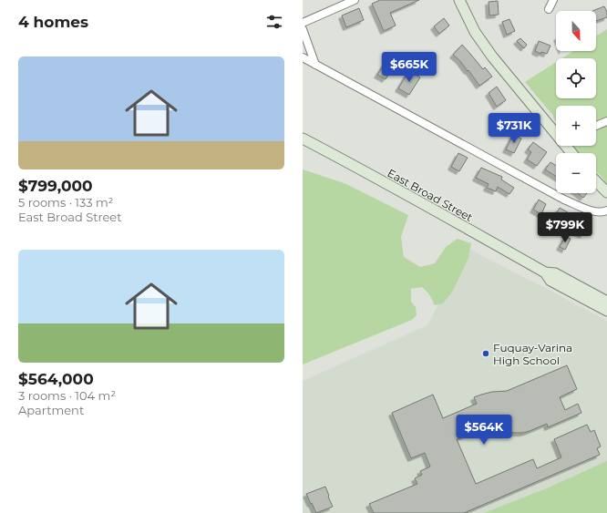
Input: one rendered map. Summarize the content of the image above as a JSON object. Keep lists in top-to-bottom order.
{
  "streets": {
    "main road": ["East Broad Street"]
  },
  "places": ["Fuquay-Varina High School"],
  "north": "bottom",
  "page": {
    "heading": "4 homes",
    "map_buttons": ["+", "−"],
    "list": [
      {
        "name": "$799,000",
        "note": "5 rooms · 133 m² · East Broad Street"
      },
      {
        "name": "$564,000",
        "note": "3 rooms · 104 m² · Apartment"
      }
    ],
    "price": [
      "$665K",
      "$731K",
      "$799K",
      "$564K"
    ]
  }
}
